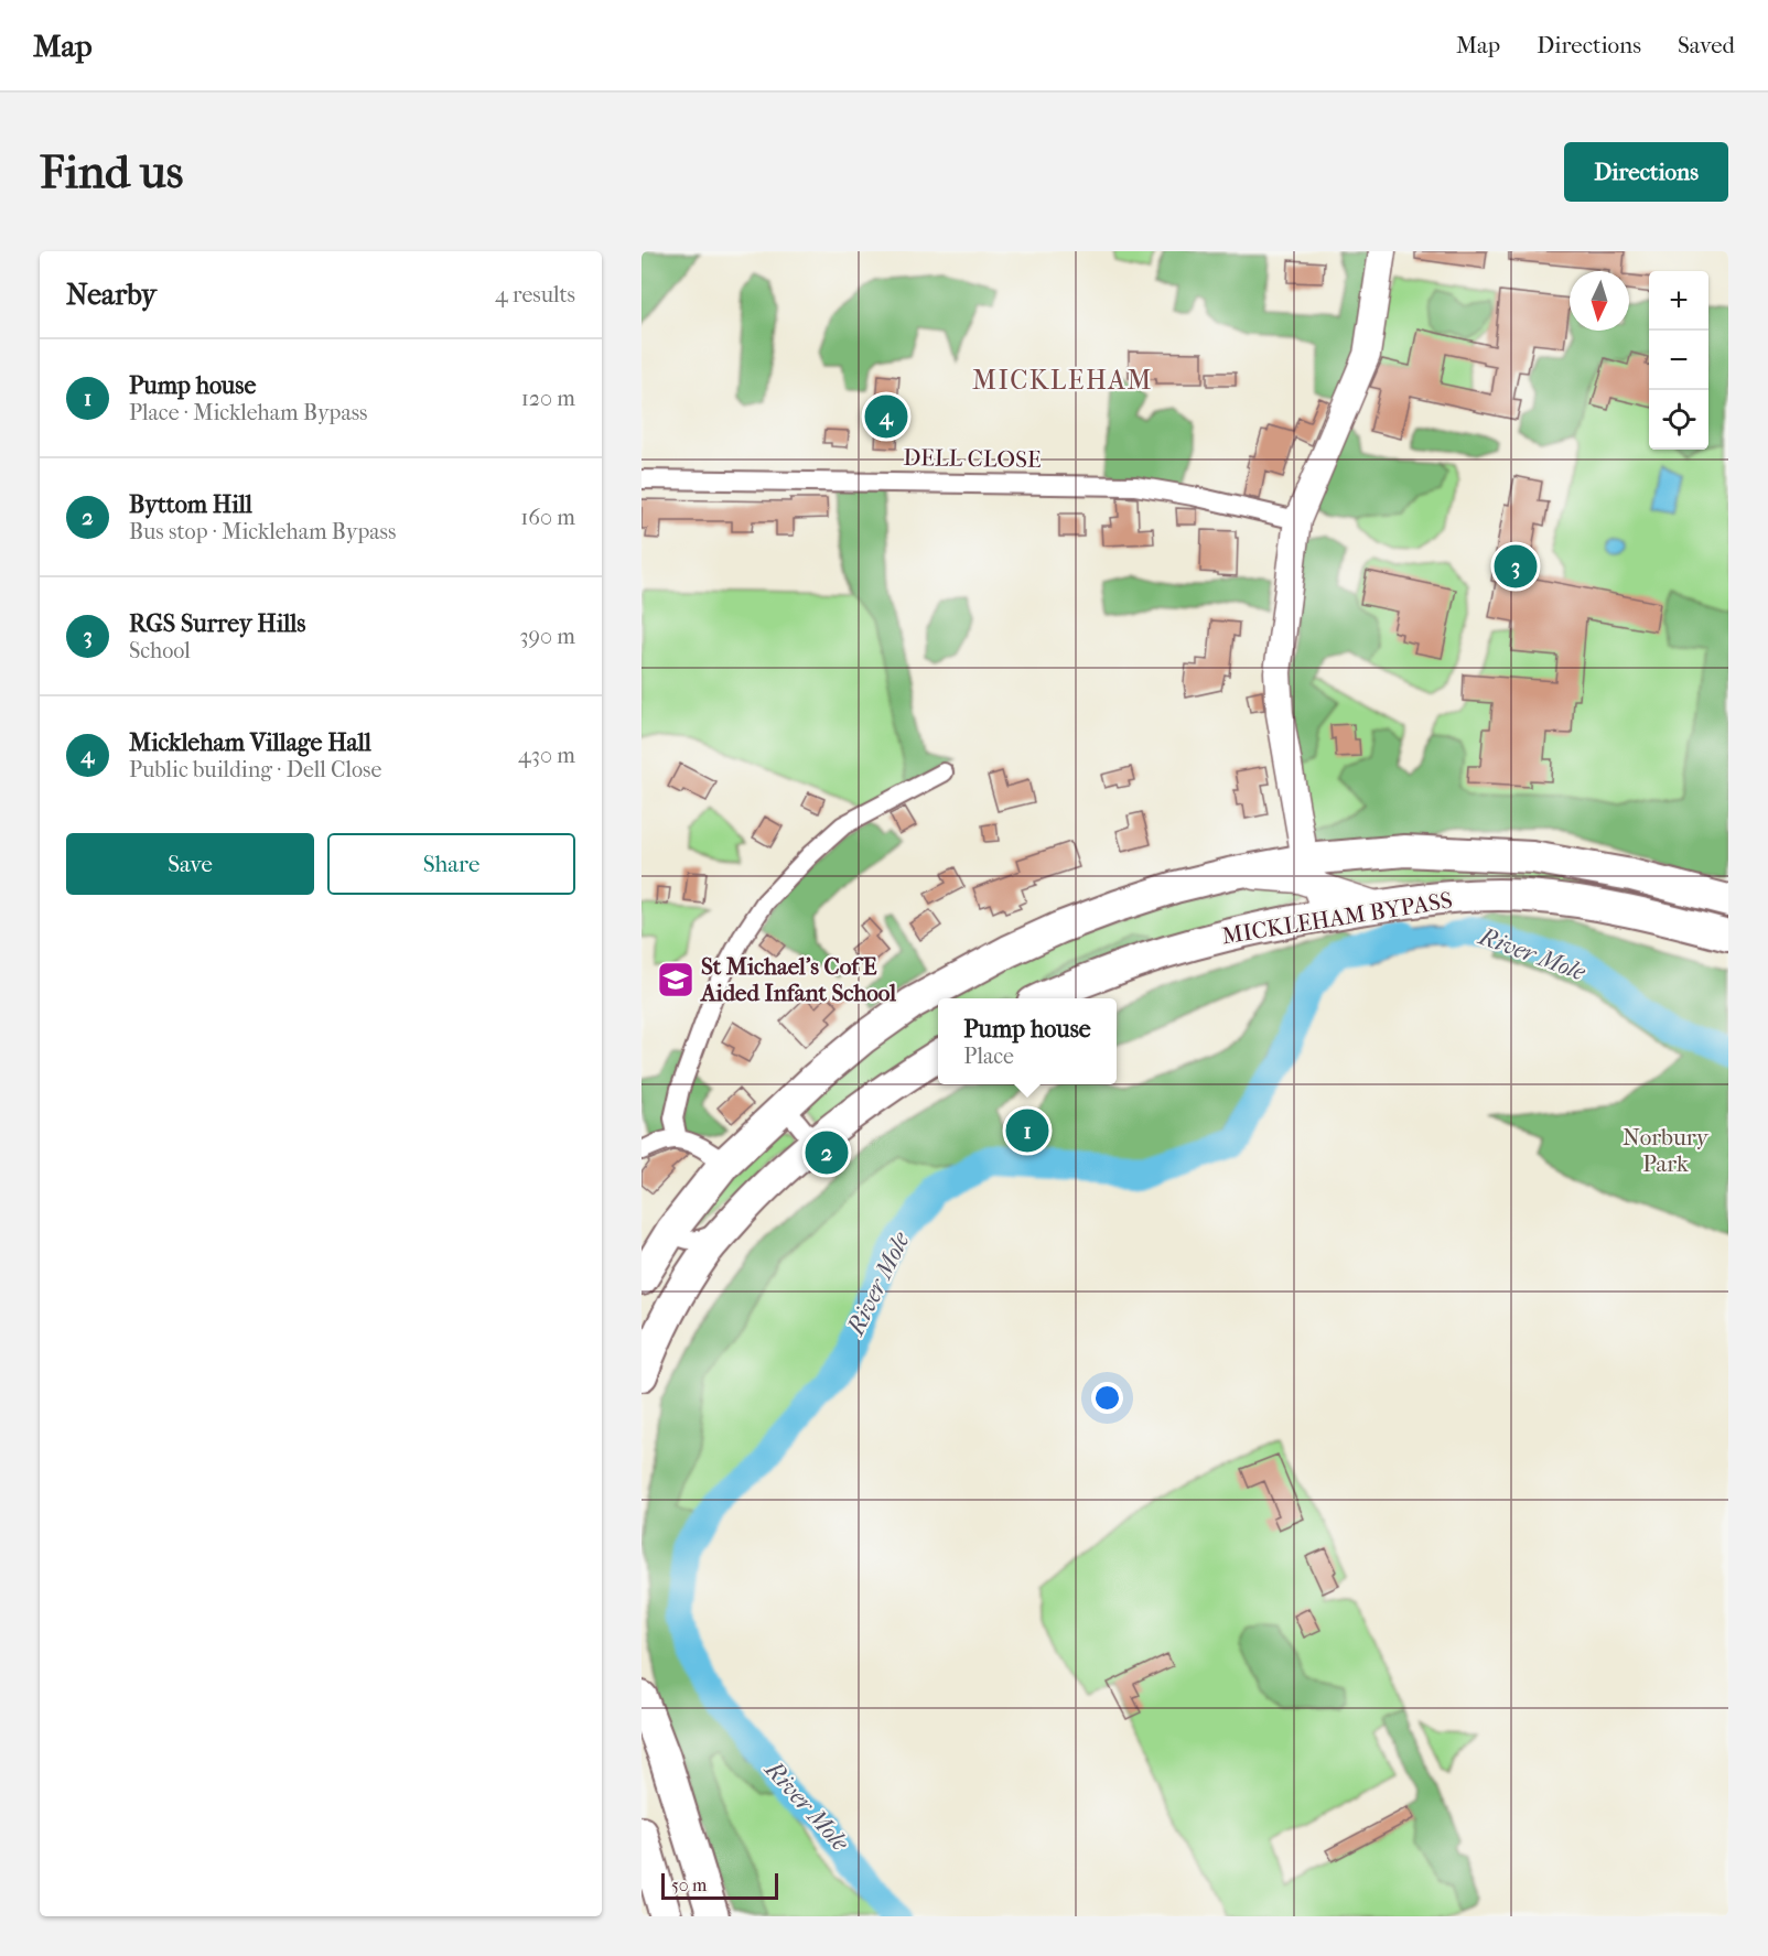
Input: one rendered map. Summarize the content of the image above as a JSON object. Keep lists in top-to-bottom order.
{
  "streets": {
    "highway": ["MICKLEHAM BYPASS"],
    "street": ["DELL CLOSE"]
  },
  "districts": ["MICKLEHAM"],
  "water": ["River Mole"],
  "parks": ["Norbury Park"],
  "places": {
    "school or university": ["St Michael's CofE Aided Infant School"]
  },
  "scale_bar": "50 m",
  "north": "bottom",
  "page": {
    "header": "Map",
    "nav": ["Map", "Directions", "Saved"],
    "buttons": [
      "Directions",
      ["Save", "Share"]
    ],
    "title": "Find us",
    "heading": ["Nearby", "4 results"],
    "map_buttons": ["+", "−"],
    "list": [
      {
        "mark": "1",
        "name": "Pump house",
        "note": "Place · Mickleham Bypass",
        "value": "120 m"
      },
      {
        "mark": "2",
        "name": "Byttom Hill",
        "note": "Bus stop · Mickleham Bypass",
        "value": "160 m"
      },
      {
        "mark": "3",
        "name": "RGS Surrey Hills",
        "note": "School",
        "value": "390 m"
      },
      {
        "mark": "4",
        "name": "Mickleham Village Hall",
        "note": "Public building · Dell Close",
        "value": "430 m"
      }
    ],
    "pins": [
      "4",
      "3",
      "1",
      "2"
    ],
    "popup": ["Pump house", "Place"],
    "scale": "50 m"
  }
}
